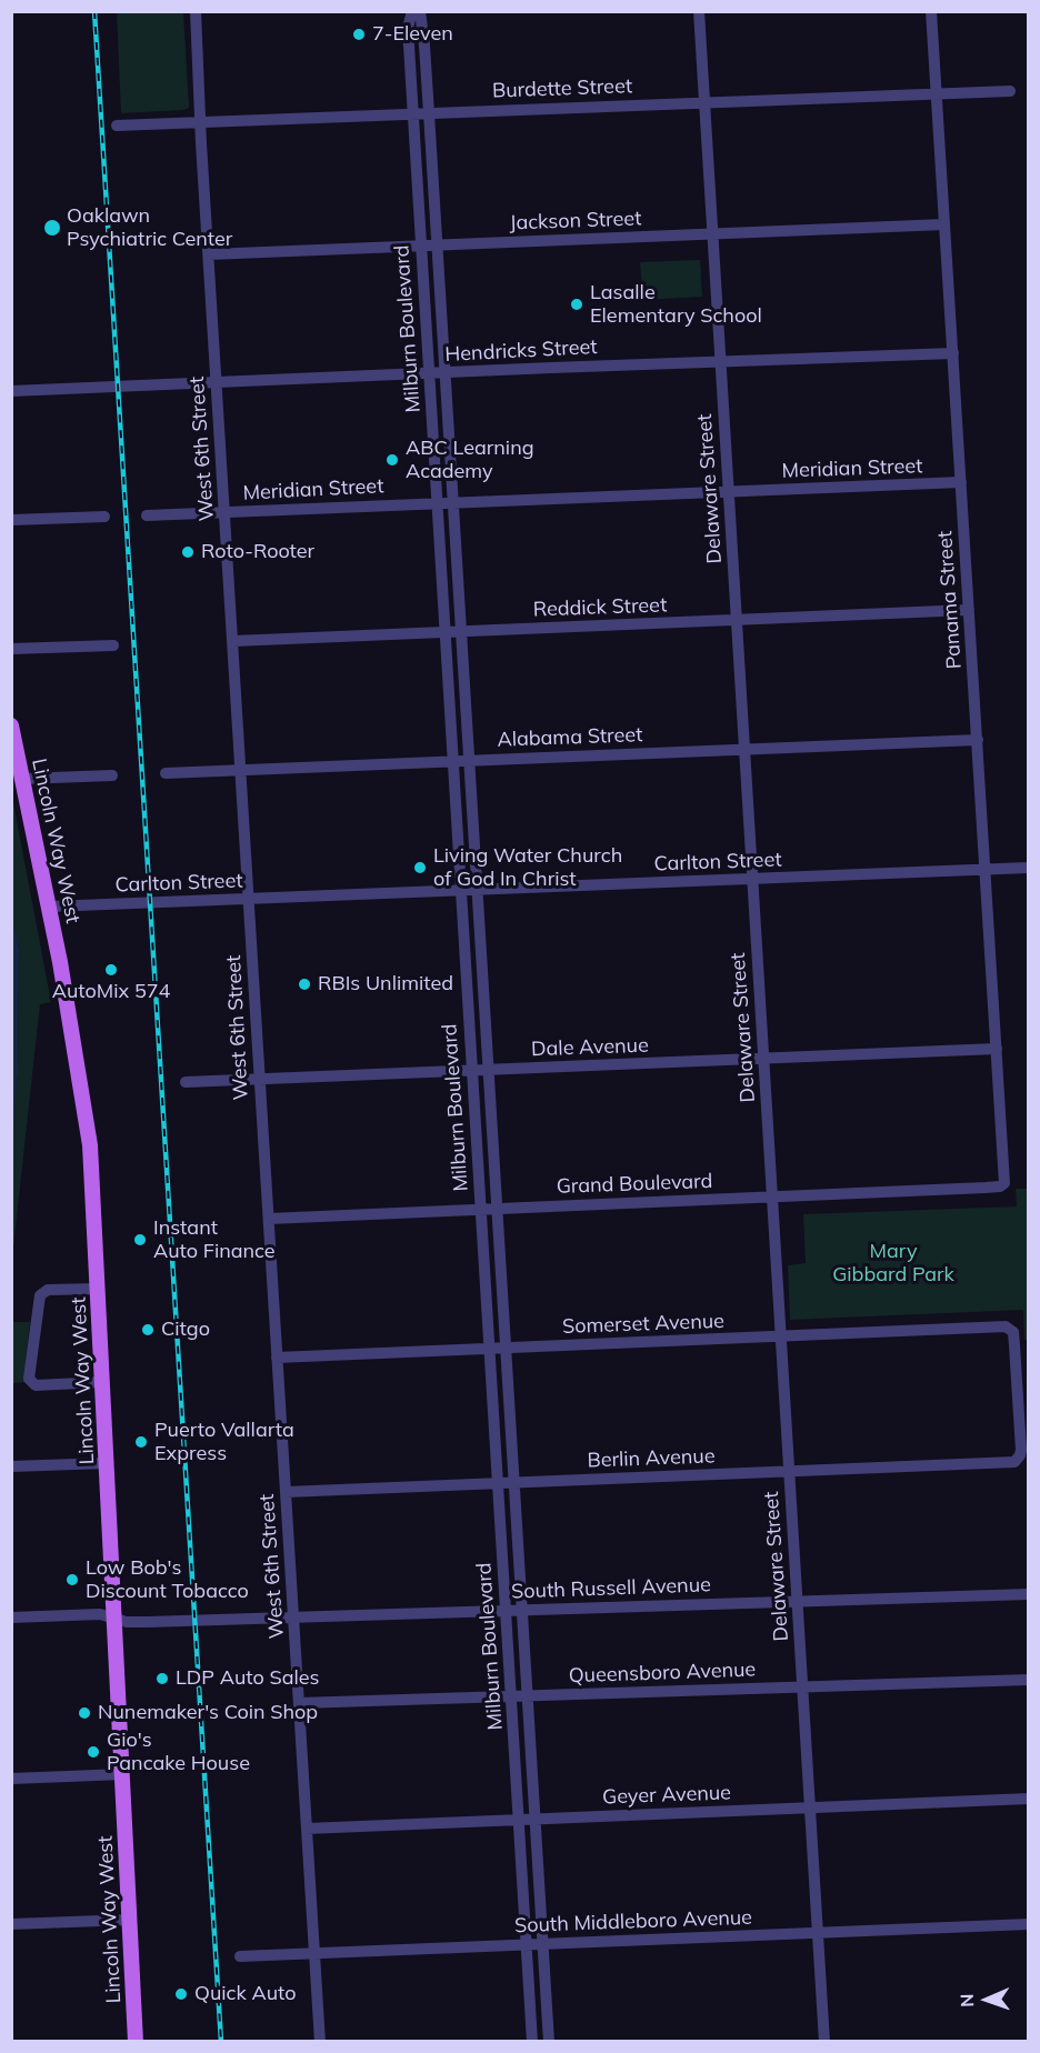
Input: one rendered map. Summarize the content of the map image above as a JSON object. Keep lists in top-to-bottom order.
{
  "streets": {
    "main road": ["Lincoln Way West"],
    "street": [
      "Burdette Street",
      "Jackson Street",
      "Milburn Boulevard",
      "Hendricks Street",
      "West 6th Street",
      "Meridian Street",
      "Delaware Street",
      "Panama Street",
      "Reddick Street",
      "Alabama Street",
      "Carlton Street",
      "Dale Avenue",
      "Grand Boulevard",
      "Somerset Avenue",
      "Berlin Avenue",
      "South Russell Avenue",
      "Queensboro Avenue",
      "Geyer Avenue",
      "South Middleboro Avenue"
    ]
  },
  "crossings": [
    ["Burdette Street", "Milburn Boulevard"],
    ["Burdette Street", "West 6th Street"],
    ["Burdette Street", "Delaware Street"],
    ["Burdette Street", "Panama Street"],
    ["Jackson Street", "Milburn Boulevard"],
    ["Jackson Street", "West 6th Street"],
    ["Jackson Street", "Delaware Street"],
    ["Jackson Street", "Panama Street"],
    ["Milburn Boulevard", "Hendricks Street"],
    ["Milburn Boulevard", "Meridian Street"],
    ["Milburn Boulevard", "Reddick Street"],
    ["Milburn Boulevard", "Alabama Street"],
    ["Milburn Boulevard", "Carlton Street"],
    ["Milburn Boulevard", "Dale Avenue"],
    ["Milburn Boulevard", "Grand Boulevard"],
    ["Milburn Boulevard", "Somerset Avenue"],
    ["Milburn Boulevard", "Berlin Avenue"],
    ["Milburn Boulevard", "South Russell Avenue"],
    ["Milburn Boulevard", "Queensboro Avenue"],
    ["Milburn Boulevard", "Geyer Avenue"],
    ["Milburn Boulevard", "South Middleboro Avenue"],
    ["Hendricks Street", "West 6th Street"],
    ["Hendricks Street", "Delaware Street"],
    ["Hendricks Street", "Panama Street"],
    ["West 6th Street", "Meridian Street"],
    ["West 6th Street", "Reddick Street"],
    ["West 6th Street", "Alabama Street"],
    ["West 6th Street", "Carlton Street"],
    ["West 6th Street", "Dale Avenue"],
    ["West 6th Street", "Grand Boulevard"],
    ["West 6th Street", "Somerset Avenue"],
    ["West 6th Street", "Berlin Avenue"],
    ["West 6th Street", "South Russell Avenue"],
    ["West 6th Street", "Queensboro Avenue"],
    ["West 6th Street", "Geyer Avenue"],
    ["West 6th Street", "South Middleboro Avenue"],
    ["Meridian Street", "Delaware Street"],
    ["Meridian Street", "Panama Street"],
    ["Delaware Street", "Reddick Street"],
    ["Delaware Street", "Alabama Street"],
    ["Delaware Street", "Carlton Street"],
    ["Delaware Street", "Dale Avenue"],
    ["Delaware Street", "Grand Boulevard"],
    ["Delaware Street", "Somerset Avenue"],
    ["Delaware Street", "Berlin Avenue"],
    ["Delaware Street", "South Russell Avenue"],
    ["Delaware Street", "Queensboro Avenue"],
    ["Delaware Street", "Geyer Avenue"],
    ["Delaware Street", "South Middleboro Avenue"],
    ["Panama Street", "Reddick Street"],
    ["Panama Street", "Alabama Street"],
    ["Panama Street", "Carlton Street"],
    ["Panama Street", "Dale Avenue"],
    ["Panama Street", "Grand Boulevard"],
    ["Lincoln Way West", "Carlton Street"],
    ["Lincoln Way West", "South Russell Avenue"],
    ["Somerset Avenue", "Berlin Avenue"]
  ],
  "parks": ["Mary Gibbard Park"],
  "places": [
    "7-Eleven",
    "Oaklawn Psychiatric Center",
    "Lasalle Elementary School",
    "ABC Learning Academy",
    "Roto-Rooter",
    "Living Water Church of God In Christ",
    "AutoMix 574",
    "RBIs Unlimited",
    "Instant Auto Finance",
    "Citgo",
    "Puerto Vallarta Express",
    "Low Bob's Discount Tobacco",
    "LDP Auto Sales",
    "Nunemaker's Coin Shop",
    "Gio's Pancake House",
    "Quick Auto"
  ],
  "north": "left"
}
